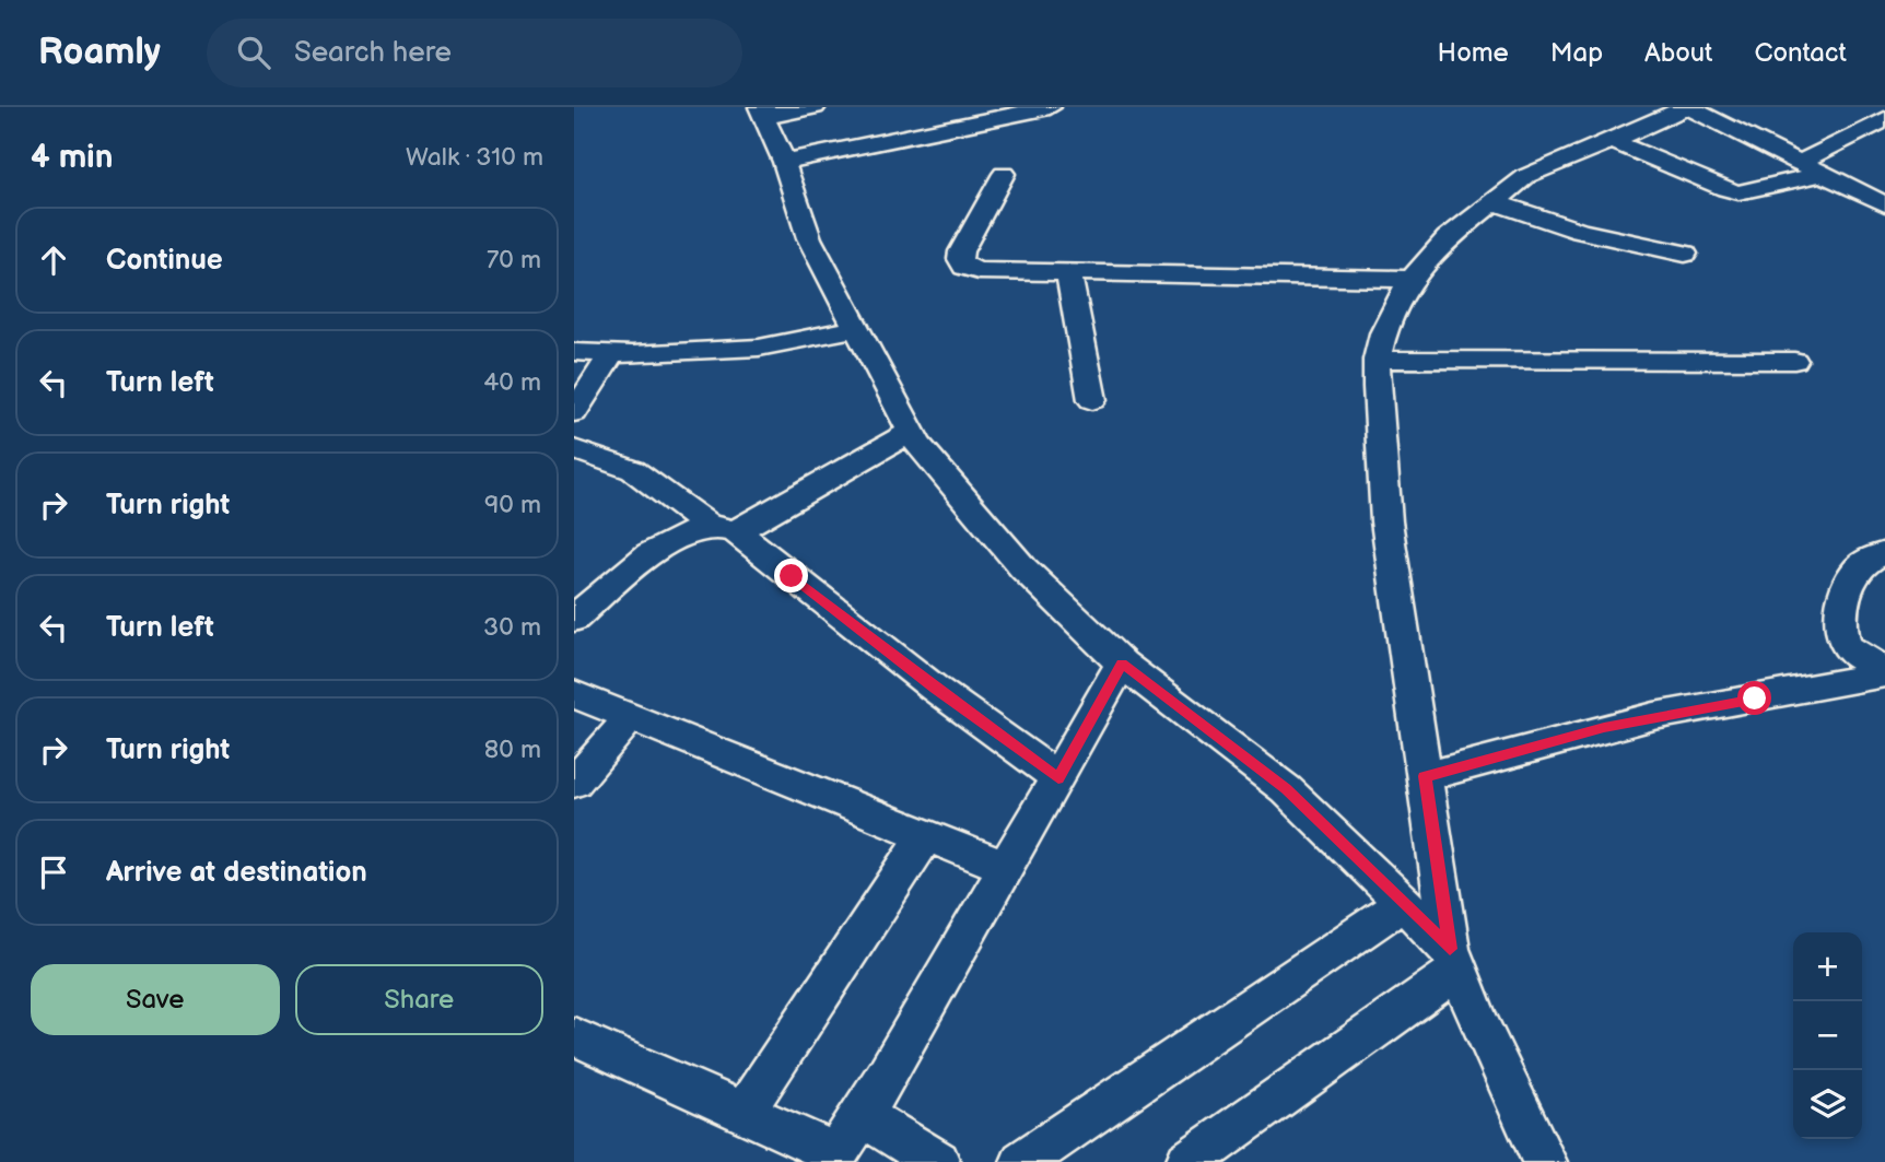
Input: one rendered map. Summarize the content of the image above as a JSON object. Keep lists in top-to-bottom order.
{
  "page": {
    "header": "Roamly",
    "search": "Search here",
    "nav": [
      "Home",
      "Map",
      "About",
      "Contact"
    ],
    "heading": ["4 min", "Walk · 310 m"],
    "list": [
      ["Continue", "70 m"],
      ["Turn left", "40 m"],
      ["Turn right", "90 m"],
      ["Turn left", "30 m"],
      ["Turn right", "80 m"],
      "Arrive at destination"
    ],
    "map_buttons": ["+", "−"],
    "buttons": ["Save", "Share"]
  }
}
